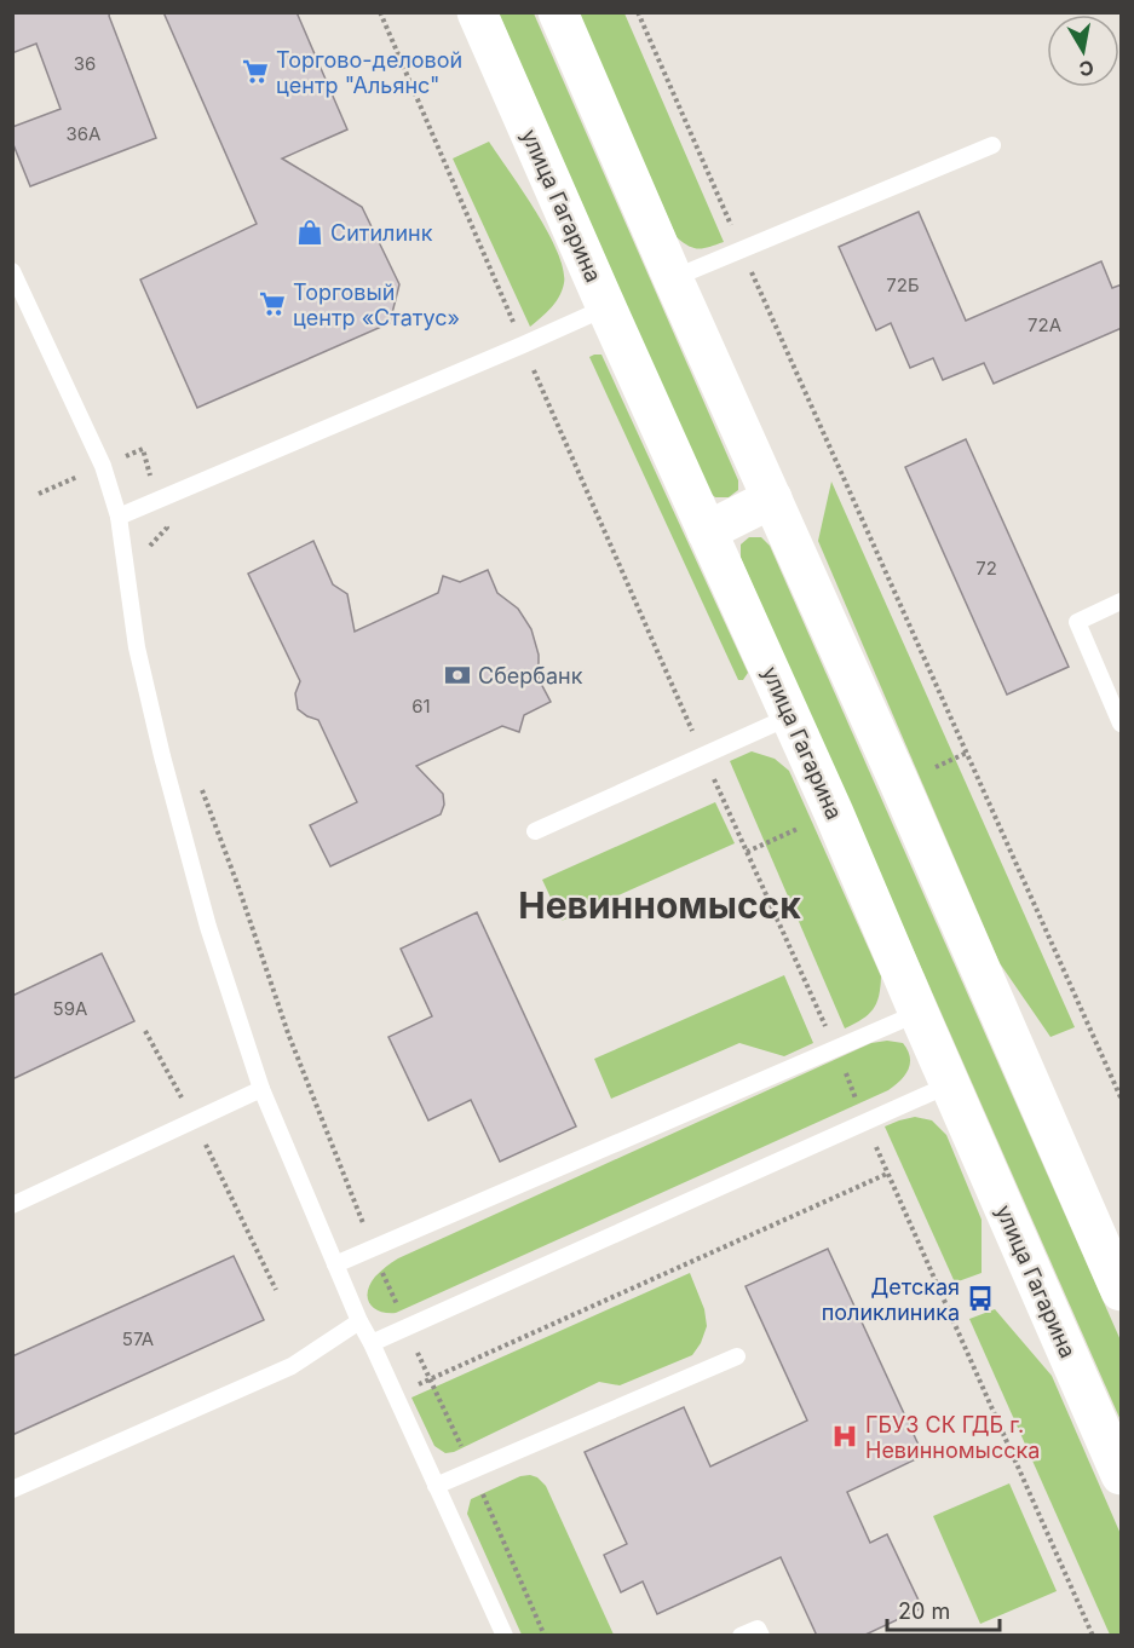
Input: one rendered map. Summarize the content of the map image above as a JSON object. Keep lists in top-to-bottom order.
{
  "streets": {
    "main road": ["улица Гагарина"]
  },
  "districts": ["Невинномысск"],
  "places": {
    "supermarket": ["Торгово-деловой центр \"Альянс\"", "Торговый центр «Статус»"],
    "shop": ["Ситилинк"],
    "bank": ["Сбербанк"],
    "bus stop": ["Детская поликлиника"],
    "hospital": ["ГБУЗ СК ГДБ г. Невинномысска"]
  },
  "house_numbers": [
    "36",
    "36А",
    "72Б",
    "72А",
    "72",
    "61",
    "59А",
    "57А"
  ],
  "scale_bar": "20 m",
  "north": "bottom"
}
